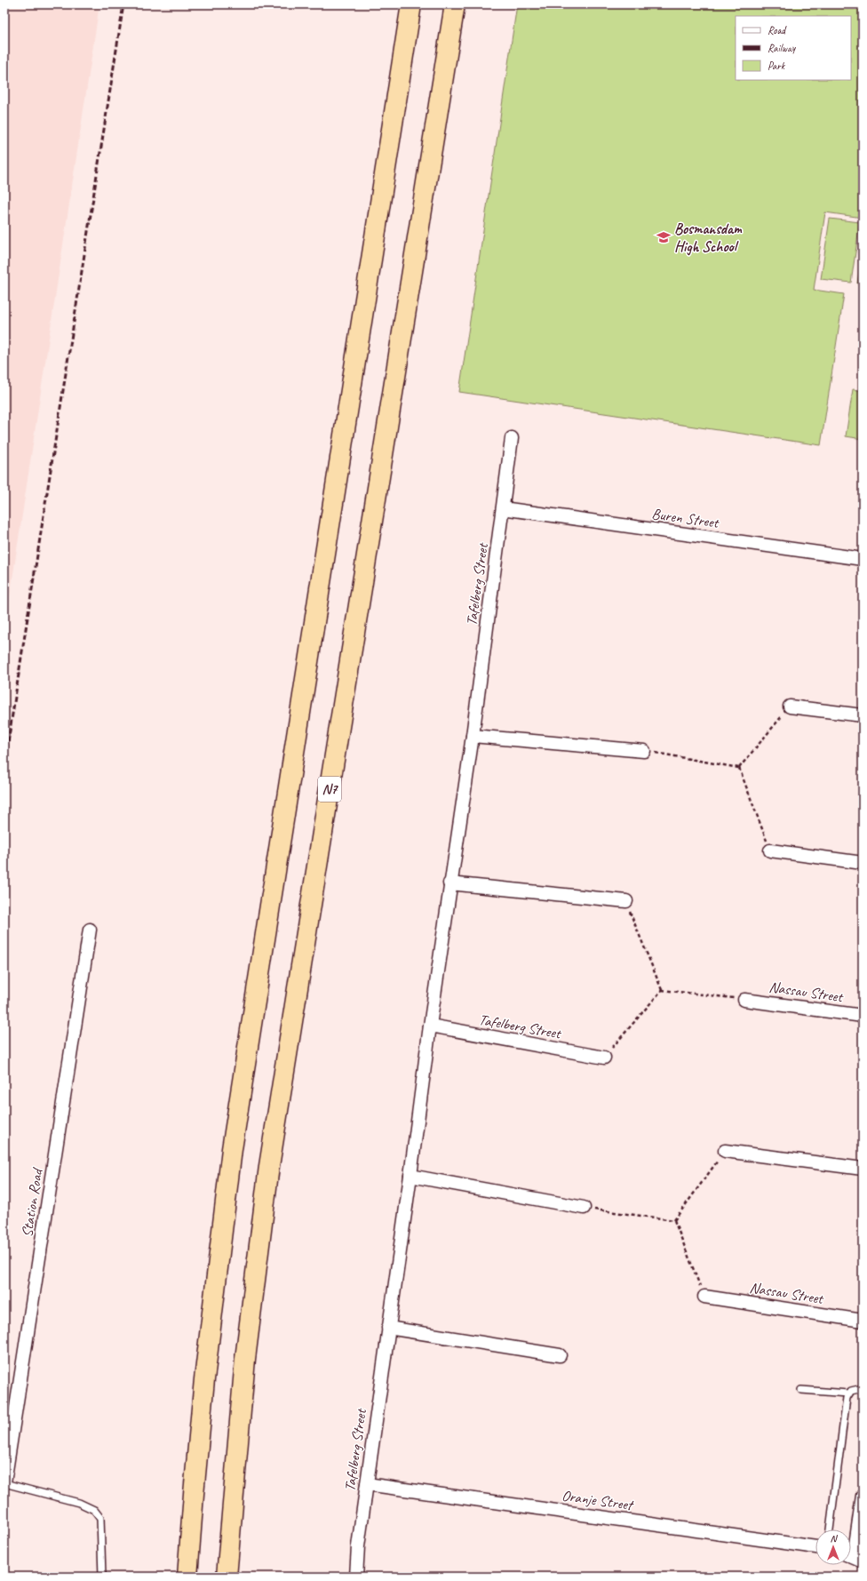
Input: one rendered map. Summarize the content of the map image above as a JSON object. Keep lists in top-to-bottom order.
{
  "streets": {
    "highway": ["N7"],
    "street": [
      "Buren Street",
      "Tafelberg Street",
      "Nassau Street",
      "Station Road",
      "Oranje Street"
    ]
  },
  "crossings": [
    ["Buren Street", "Tafelberg Street"],
    ["Tafelberg Street", "Oranje Street"]
  ],
  "places": {
    "school or university": ["Bosmansdam High School"]
  },
  "legend": ["Road", "Railway", "Park"],
  "north": "top"
}
